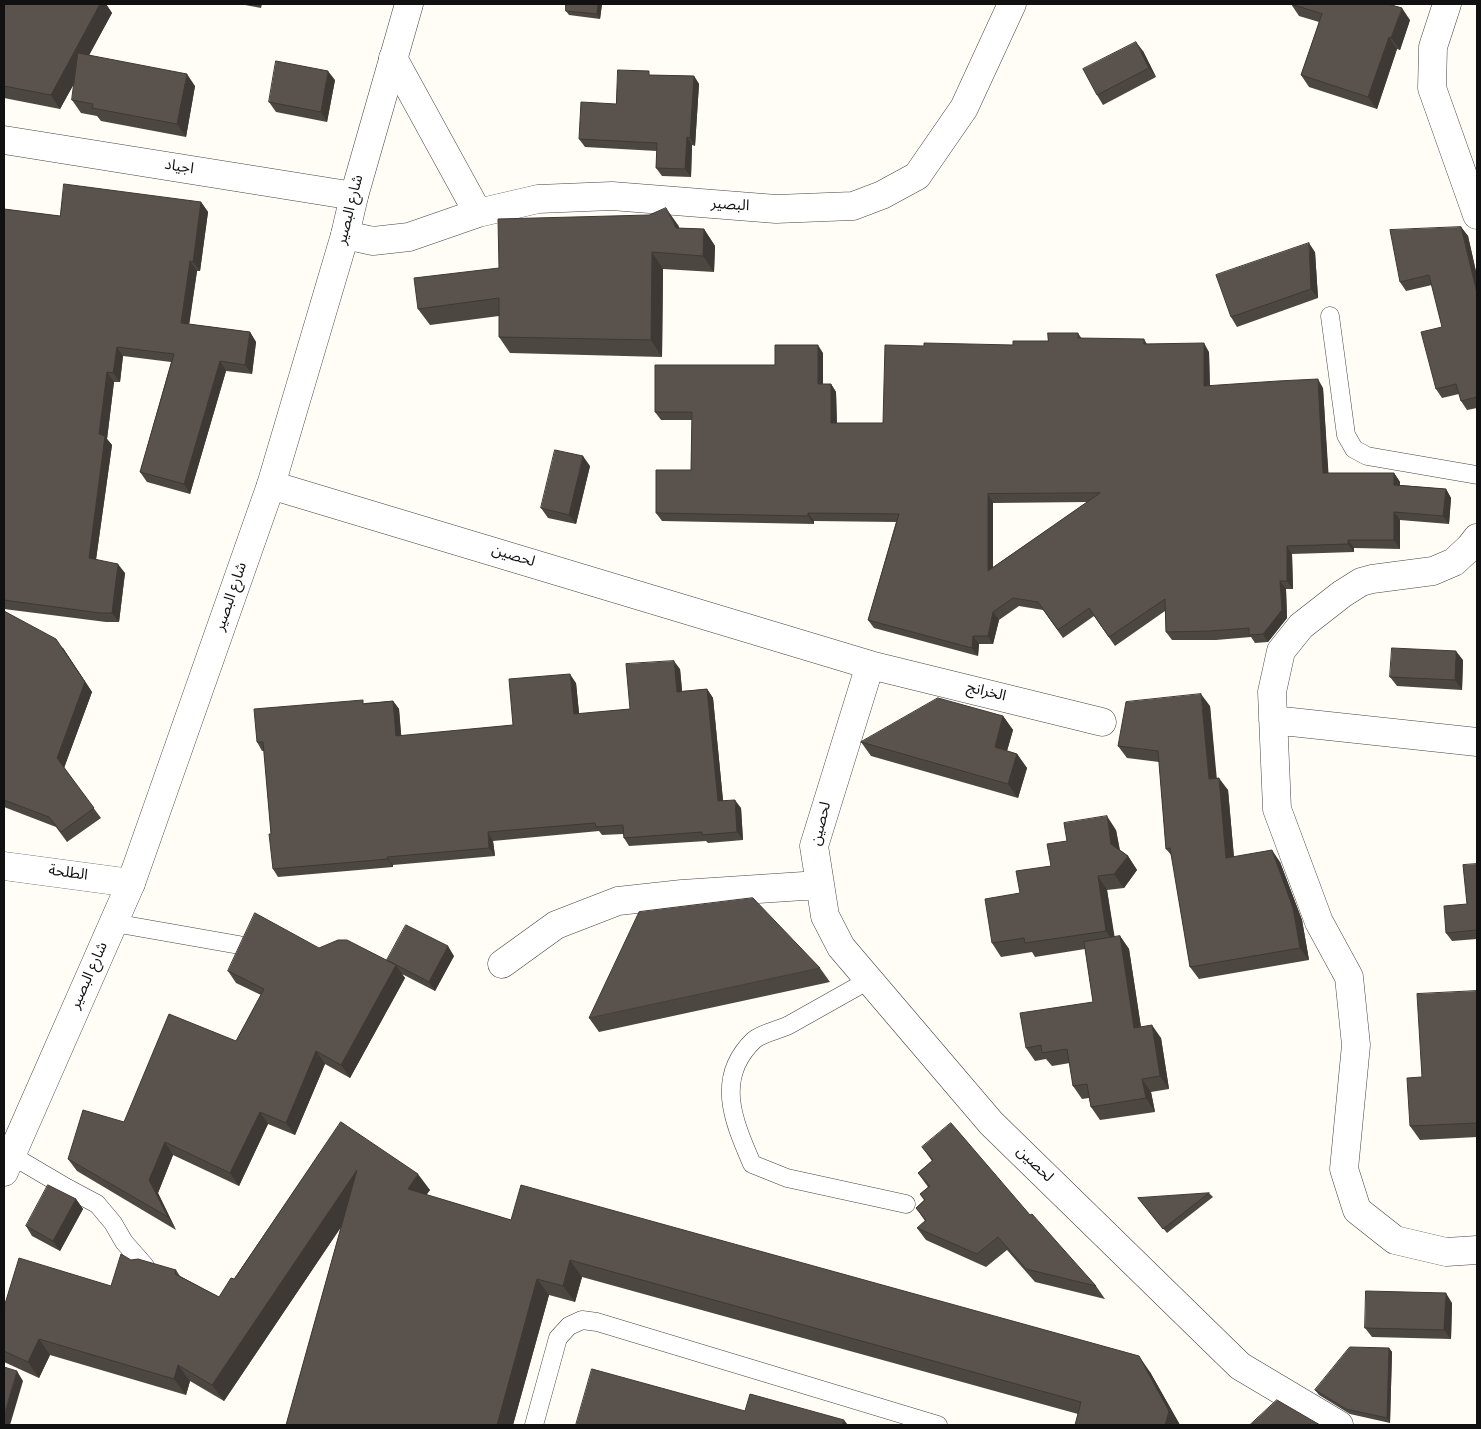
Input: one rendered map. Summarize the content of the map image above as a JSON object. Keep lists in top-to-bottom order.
{
  "streets": {
    "street": [
      "اجياد",
      "البصير",
      "شارع البصير",
      "لحصين",
      "الخرانج",
      "الطلحة"
    ]
  },
  "crossings": [
    ["اجياد", "شارع البصير"],
    ["البصير", "شارع البصير"],
    ["شارع البصير", "لحصين"],
    ["شارع البصير", "الطلحة"],
    ["لحصين", "الخرانج"]
  ]
}
